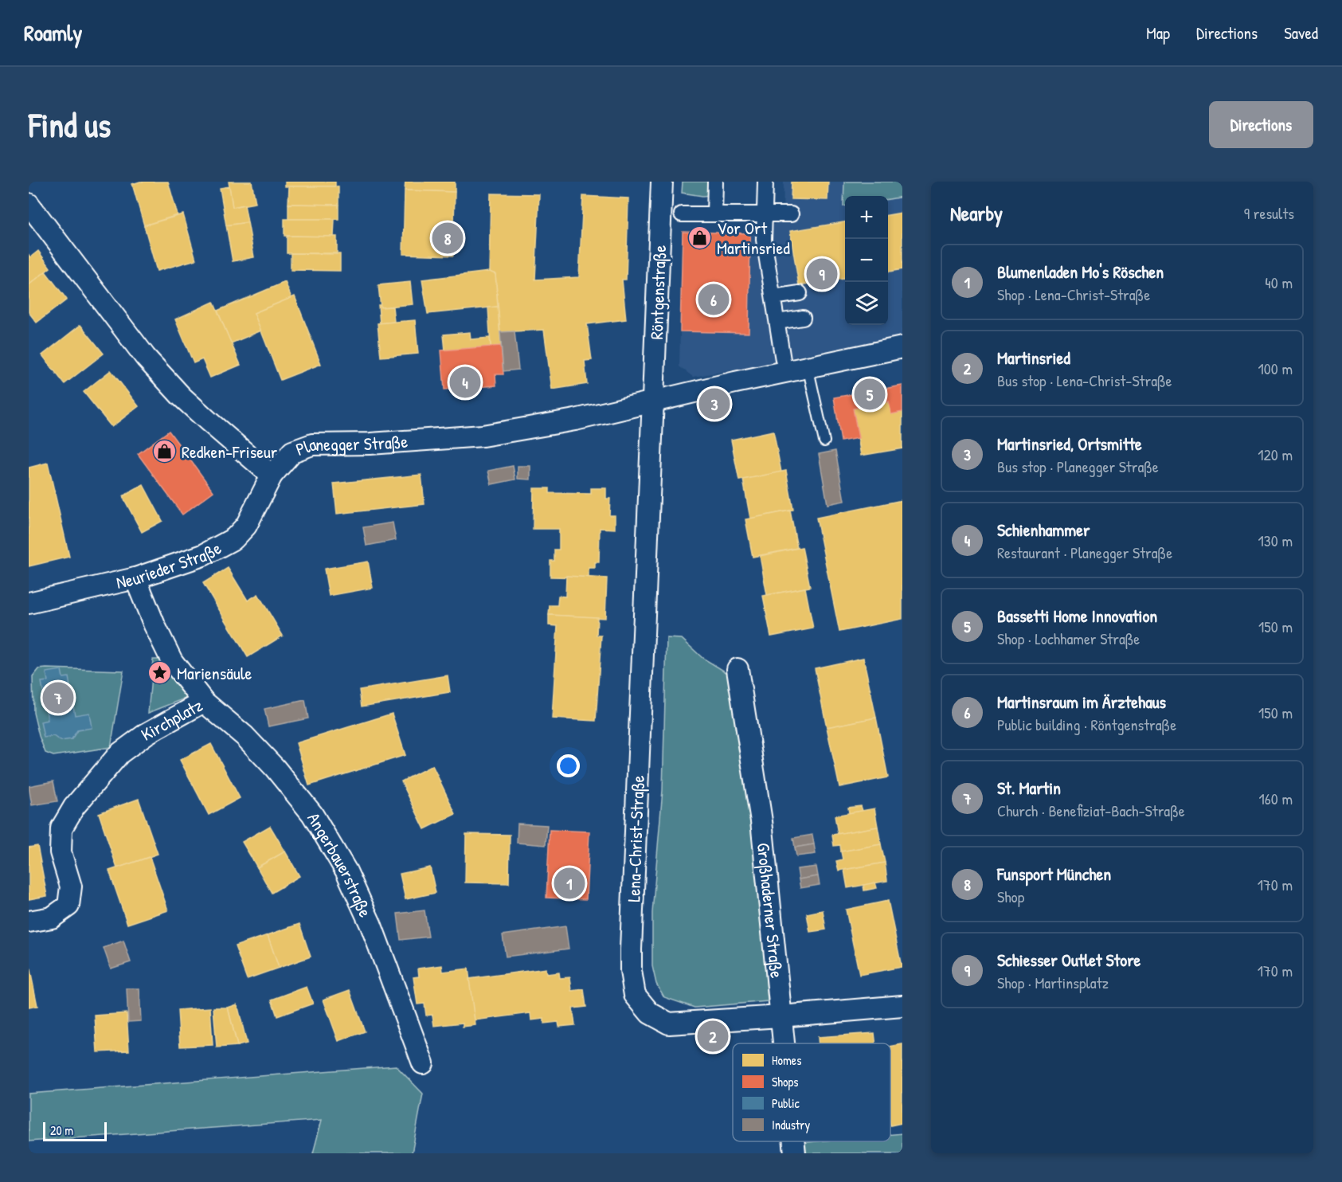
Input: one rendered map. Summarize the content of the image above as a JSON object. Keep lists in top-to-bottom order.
{
  "streets": {
    "street": [
      "Röntgenstraße",
      "Planegger Straße",
      "Neurieder Straße",
      "Kirchplatz",
      "Lena-Christ-Straße",
      "Angerbauerstraße",
      "Großhaderner Straße"
    ]
  },
  "crossings": [
    ["Röntgenstraße", "Planegger Straße"],
    ["Röntgenstraße", "Lena-Christ-Straße"],
    ["Planegger Straße", "Neurieder Straße"],
    ["Planegger Straße", "Lena-Christ-Straße"],
    ["Neurieder Straße", "Kirchplatz"],
    ["Kirchplatz", "Angerbauerstraße"],
    ["Lena-Christ-Straße", "Großhaderner Straße"]
  ],
  "places": {
    "shop": ["Vor Ort Martinsried", "Redken-Friseur"],
    "place": ["Mariensäule"]
  },
  "legend": [
    "Homes",
    "Shops",
    "Public",
    "Industry"
  ],
  "scale_bar": "20 m",
  "page": {
    "header": "Roamly",
    "nav": ["Map", "Directions", "Saved"],
    "buttons": "Directions",
    "title": "Find us",
    "heading": ["Nearby", "9 results"],
    "map_buttons": ["+", "−"],
    "pins": [
      "8",
      "9",
      "6",
      "4",
      "5",
      "3",
      "7",
      "1",
      "2"
    ],
    "list": [
      {
        "mark": "1",
        "name": "Blumenladen Mo's Röschen",
        "note": "Shop · Lena-Christ-Straße",
        "value": "40 m"
      },
      {
        "mark": "2",
        "name": "Martinsried",
        "note": "Bus stop · Lena-Christ-Straße",
        "value": "100 m"
      },
      {
        "mark": "3",
        "name": "Martinsried, Ortsmitte",
        "note": "Bus stop · Planegger Straße",
        "value": "120 m"
      },
      {
        "mark": "4",
        "name": "Schienhammer",
        "note": "Restaurant · Planegger Straße",
        "value": "130 m"
      },
      {
        "mark": "5",
        "name": "Bassetti Home Innovation",
        "note": "Shop · Lochhamer Straße",
        "value": "150 m"
      },
      {
        "mark": "6",
        "name": "Martinsraum im Ärztehaus",
        "note": "Public building · Röntgenstraße",
        "value": "150 m"
      },
      {
        "mark": "7",
        "name": "St. Martin",
        "note": "Church · Benefiziat-Bach-Straße",
        "value": "160 m"
      },
      {
        "mark": "8",
        "name": "Funsport München",
        "note": "Shop",
        "value": "170 m"
      },
      {
        "mark": "9",
        "name": "Schiesser Outlet Store",
        "note": "Shop · Martinsplatz",
        "value": "170 m"
      }
    ],
    "scale": "20 m"
  }
}
